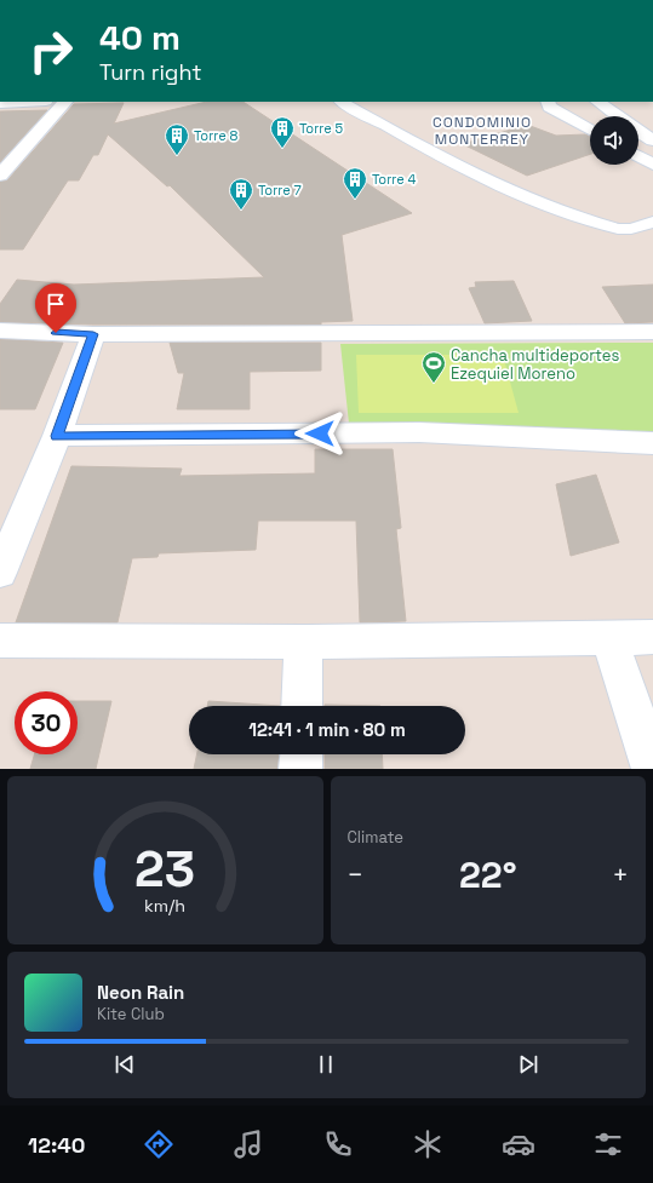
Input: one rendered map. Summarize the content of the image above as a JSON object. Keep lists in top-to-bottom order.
{
  "districts": ["CONDOMINIO MONTERREY"],
  "places": {
    "building": [
      "Torre 5",
      "Torre 8",
      "Torre 4",
      "Torre 7"
    ],
    "sports": ["Cancha multideportes Ezequiel Moreno"]
  },
  "page": {
    "turn": ["40 m", "Turn right"],
    "limit": "30",
    "trip": "12:41 · 1 min · 80 m",
    "tile": "Climate",
    "heat": ["−", "22°", "+"],
    "song": ["Neon Rain", "Kite Club"],
    "tabs": "12:40",
    "gauge": ["23", "km/h"]
  }
}
